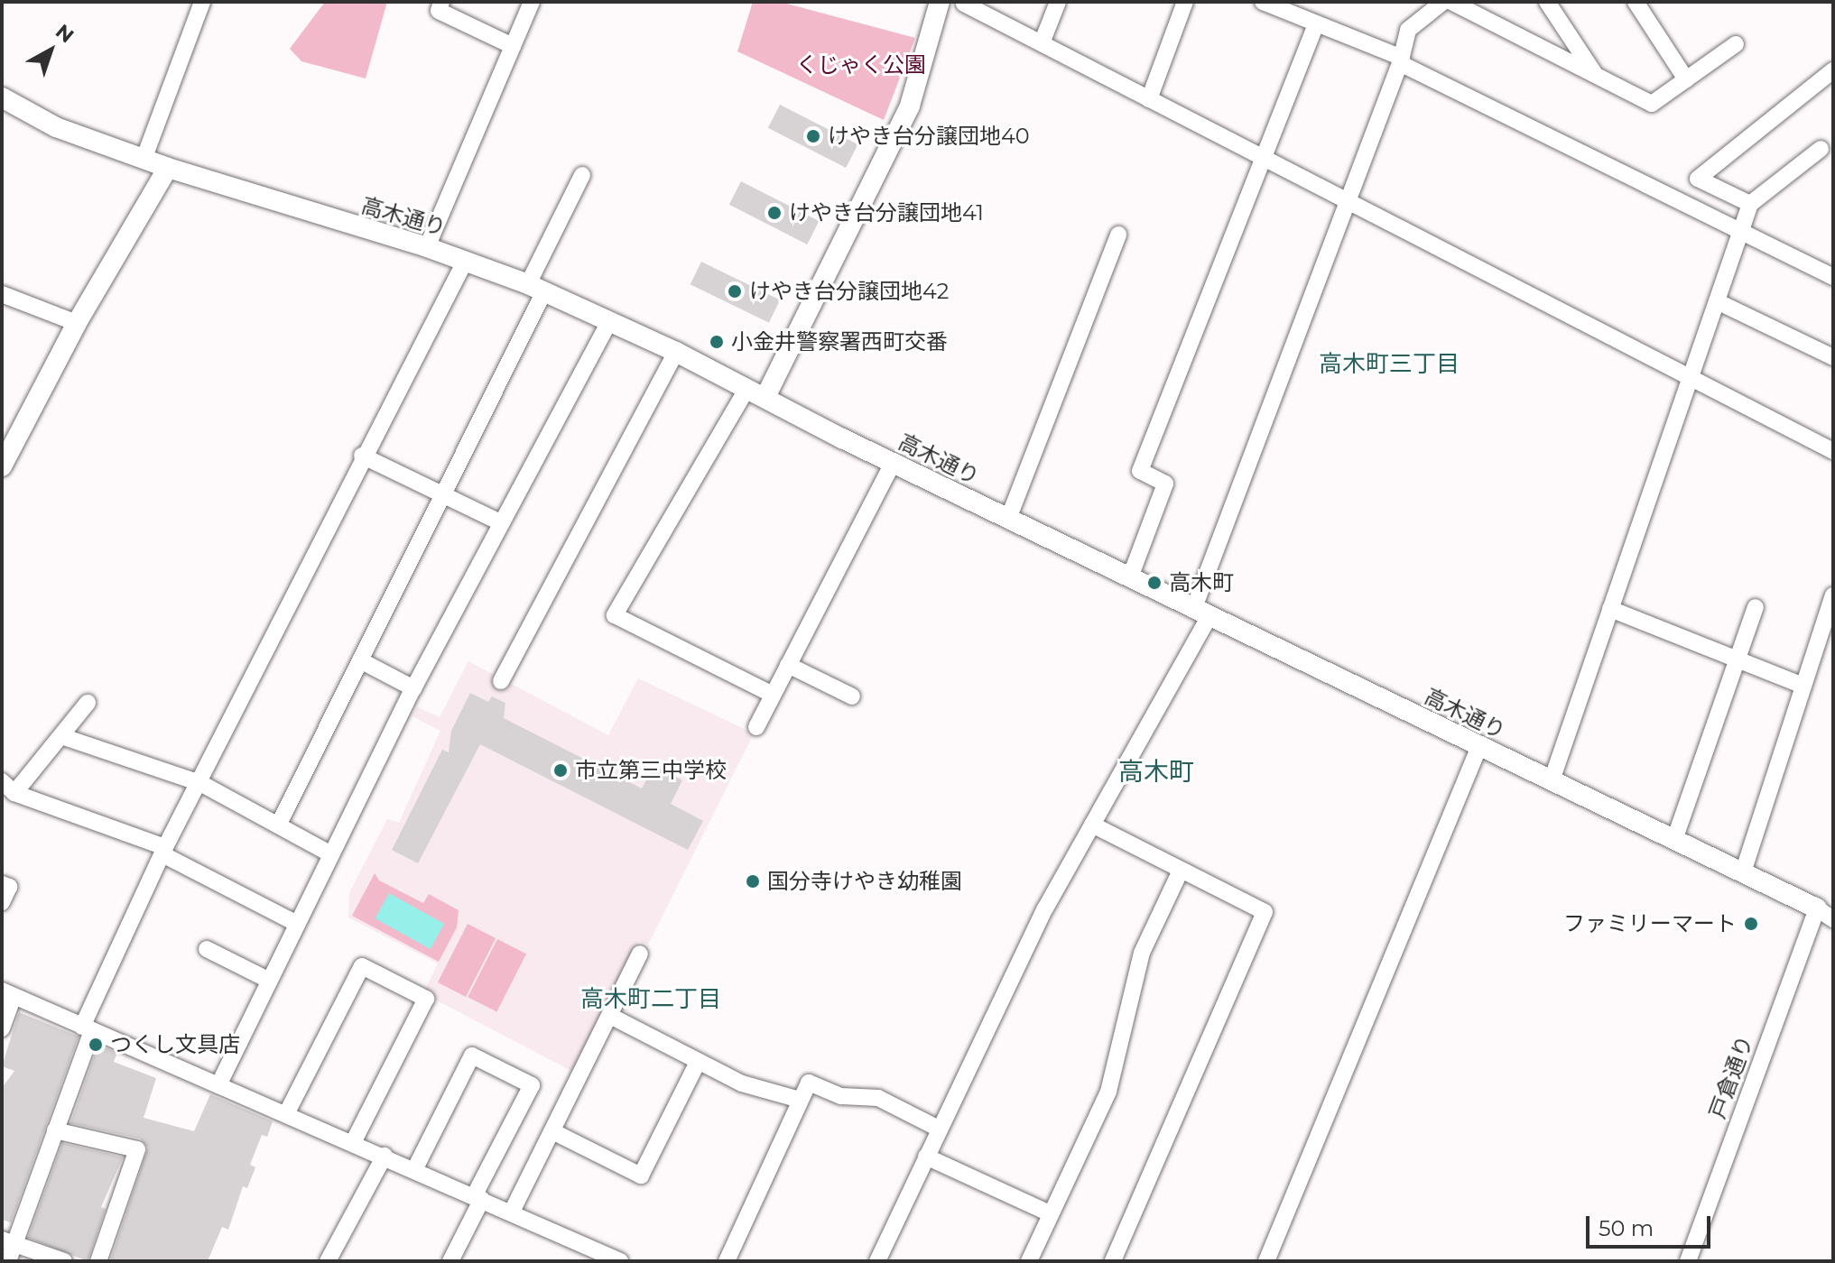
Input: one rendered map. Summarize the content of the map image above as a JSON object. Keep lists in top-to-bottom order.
{
  "streets": {
    "street": ["高木通り", "戸倉通り"]
  },
  "crossings": [
    ["高木通り", "戸倉通り"]
  ],
  "districts": ["高木町三丁目", "高木町", "高木町二丁目"],
  "parks": ["くじゃく公園"],
  "places": [
    "けやき台分譲団地40",
    "けやき台分譲団地41",
    "けやき台分譲団地42",
    "小金井警察署西町交番",
    "高木町",
    "市立第三中学校",
    "国分寺けやき幼稚園",
    "ファミリーマート",
    "つくし文具店"
  ],
  "scale_bar": "50 m",
  "north": "top right"
}
